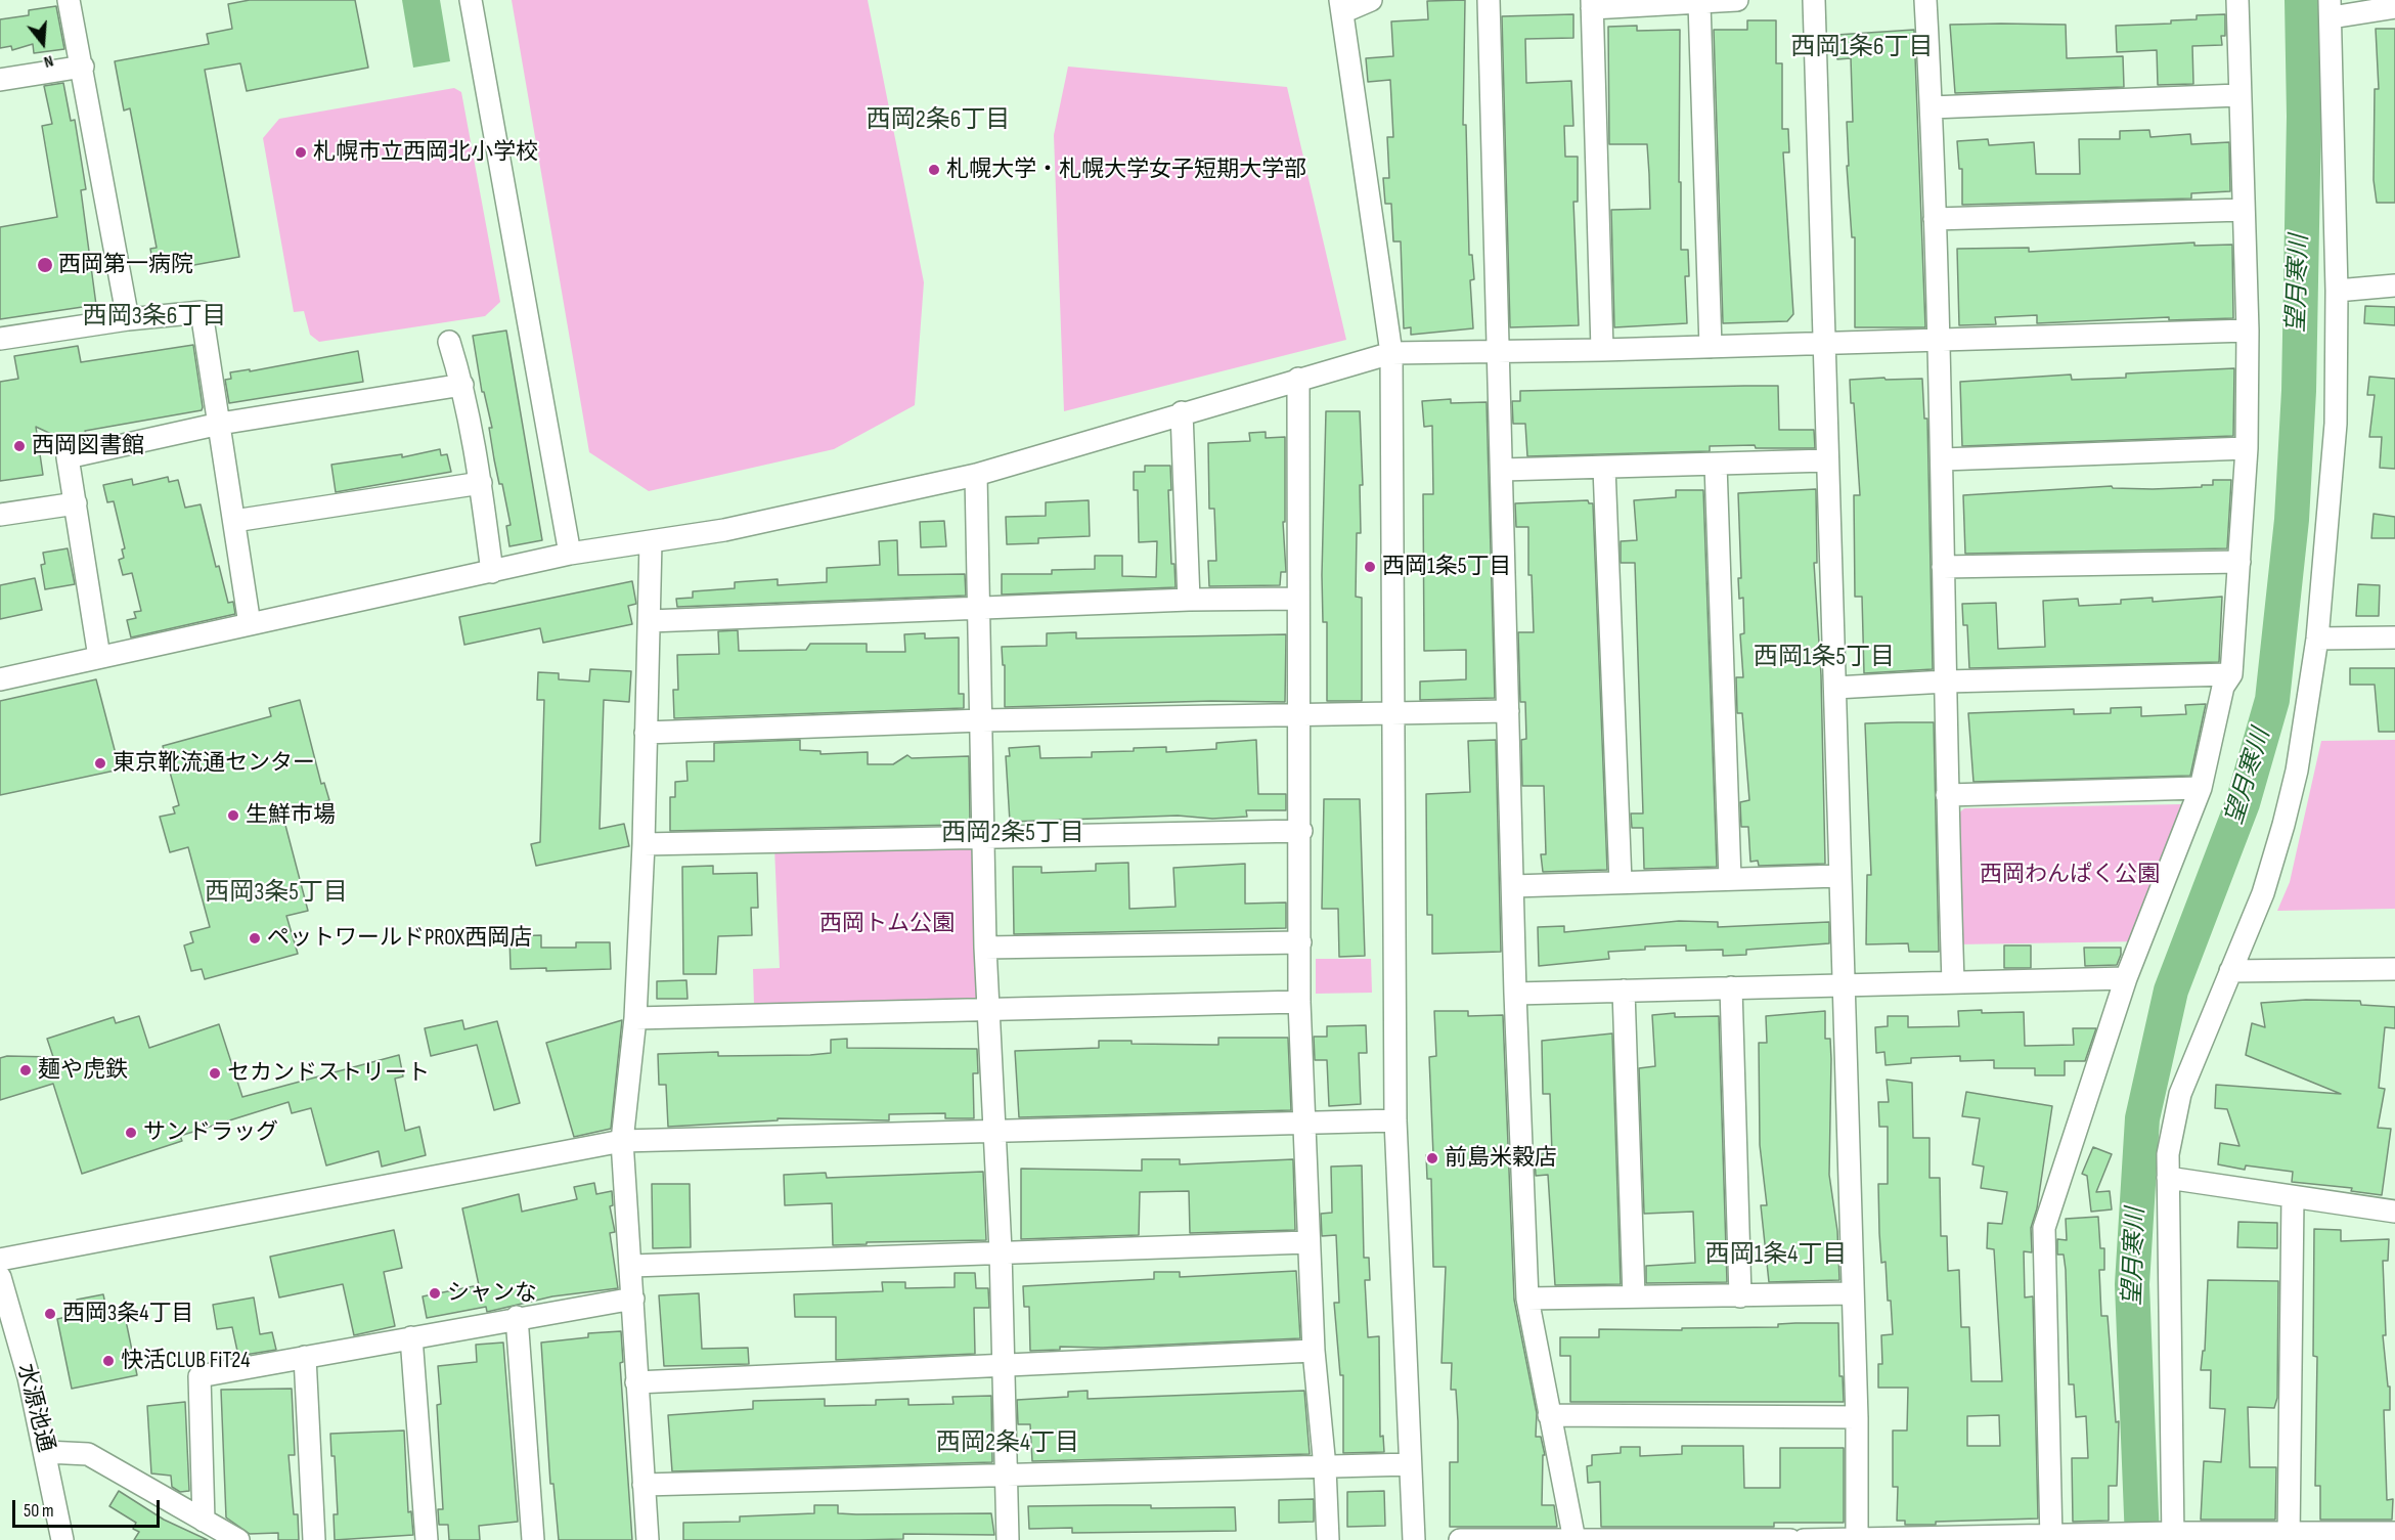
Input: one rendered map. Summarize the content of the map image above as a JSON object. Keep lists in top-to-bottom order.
{
  "streets": {
    "street": ["水源池通"]
  },
  "districts": [
    "西岡1条6丁目",
    "西岡2条6丁目",
    "西岡3条6丁目",
    "西岡1条5丁目",
    "西岡2条5丁目",
    "西岡3条5丁目",
    "西岡1条4丁目",
    "西岡2条4丁目"
  ],
  "water": ["望月寒川"],
  "parks": ["西岡わんぱく公園", "西岡トム公園"],
  "places": [
    "札幌市立西岡北小学校",
    "札幌大学・札幌大学女子短期大学部",
    "西岡第一病院",
    "西岡図書館",
    "西岡1条5丁目",
    "東京靴流通センター",
    "生鮮市場",
    "ペットワールドPROX西岡店",
    "麺や虎鉄",
    "セカンドストリート",
    "サンドラッグ",
    "前島米穀店",
    "シャンな",
    "西岡3条4丁目",
    "快活CLUB FiT24"
  ],
  "scale_bar": "50 m",
  "north": "bottom"
}
